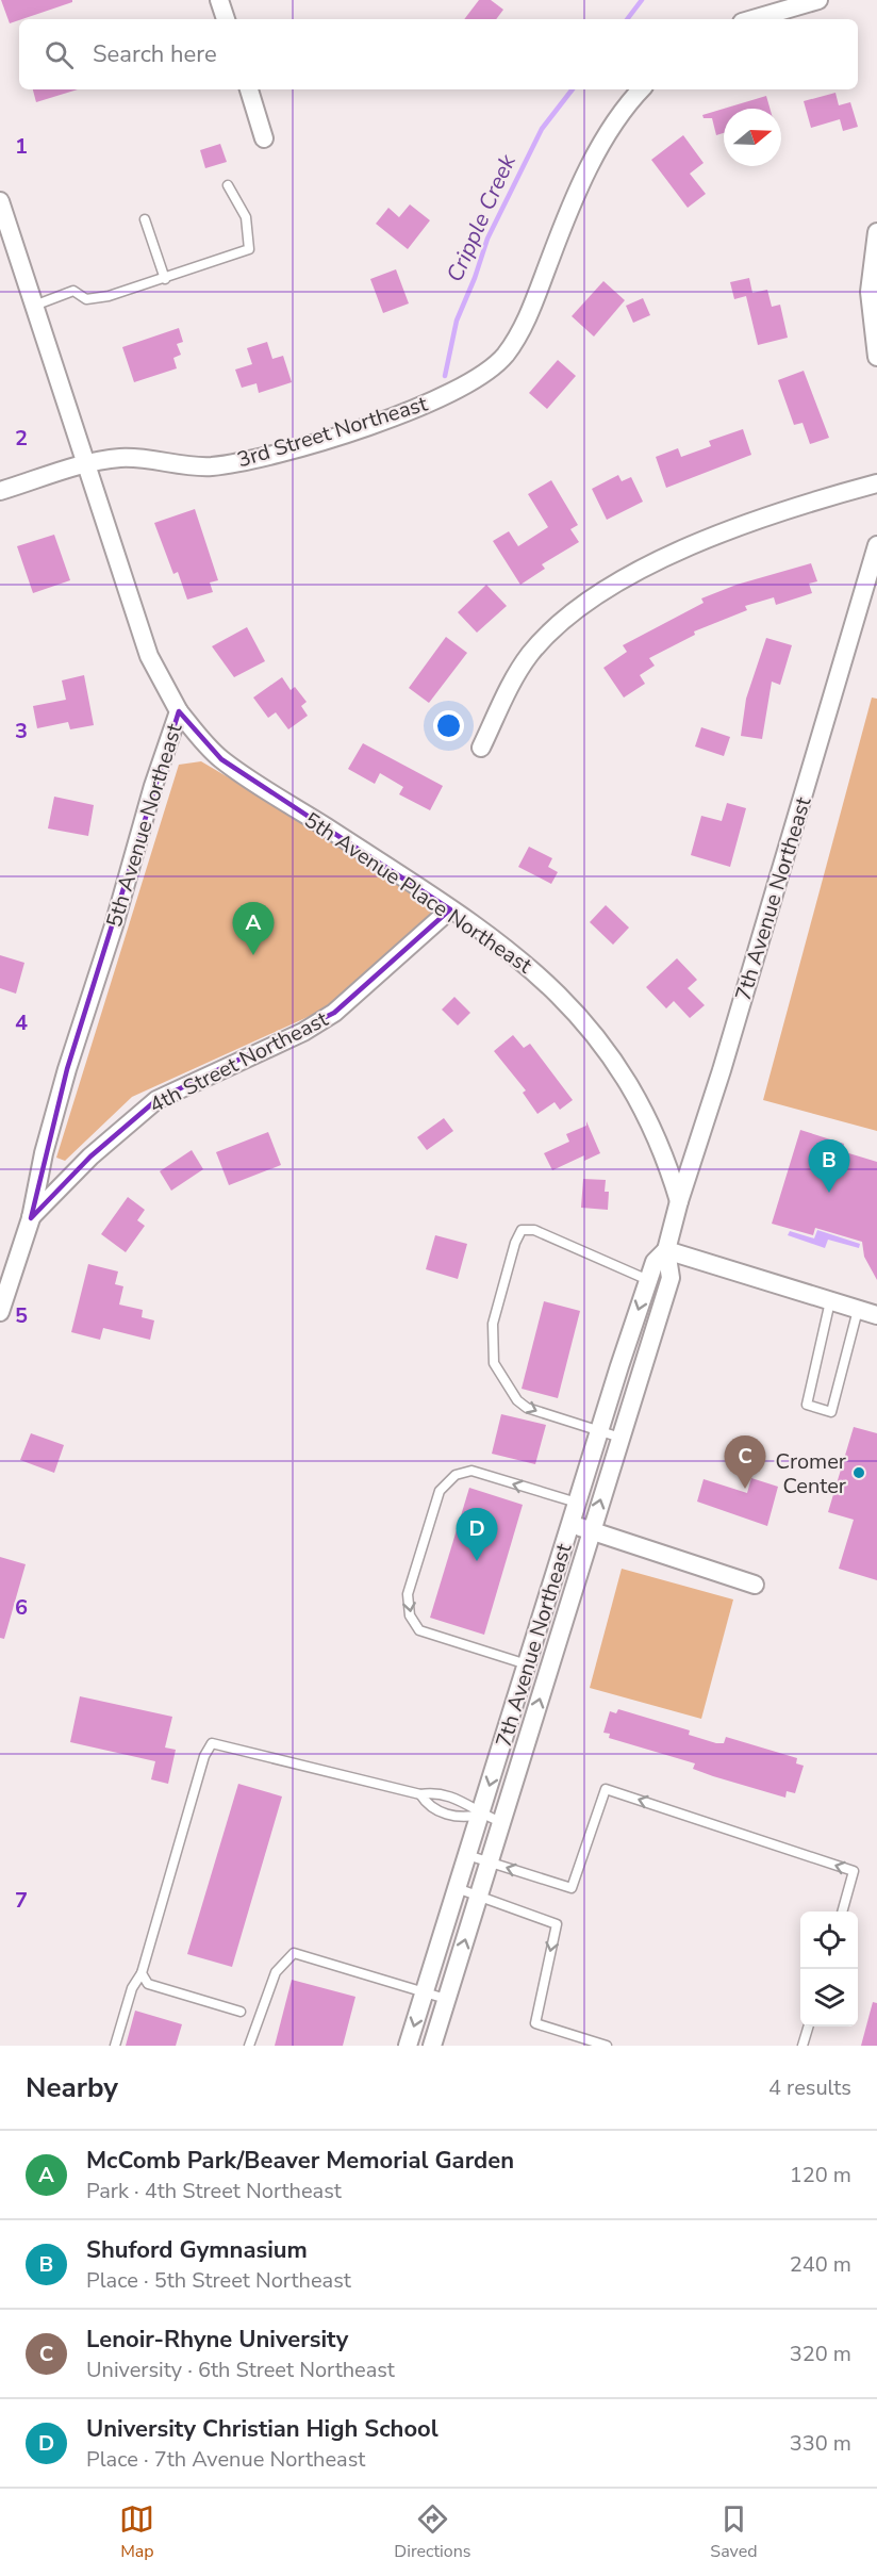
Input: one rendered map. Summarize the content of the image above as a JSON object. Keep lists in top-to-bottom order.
{
  "streets": {
    "street": [
      "3rd Street Northeast",
      "5th Avenue Northeast",
      "5th Avenue Place Northeast",
      "7th Avenue Northeast",
      "4th Street Northeast"
    ]
  },
  "crossings": [
    ["3rd Street Northeast", "5th Avenue Northeast"],
    ["5th Avenue Northeast", "5th Avenue Place Northeast"],
    ["5th Avenue Northeast", "4th Street Northeast"],
    ["5th Avenue Place Northeast", "7th Avenue Northeast"],
    ["5th Avenue Place Northeast", "4th Street Northeast"]
  ],
  "water": ["Cripple Creek"],
  "places": ["Cromer Center"],
  "north": "right",
  "page": {
    "search": "Search here",
    "pins": [
      "A",
      "B",
      "C",
      "D"
    ],
    "heading": ["Nearby", "4 results"],
    "list": [
      {
        "mark": "A",
        "name": "McComb Park/Beaver Memorial Garden",
        "note": "Park · 4th Street Northeast",
        "value": "120 m"
      },
      {
        "mark": "B",
        "name": "Shuford Gymnasium",
        "note": "Place · 5th Street Northeast",
        "value": "240 m"
      },
      {
        "mark": "C",
        "name": "Lenoir-Rhyne University",
        "note": "University · 6th Street Northeast",
        "value": "320 m"
      },
      {
        "mark": "D",
        "name": "University Christian High School",
        "note": "Place · 7th Avenue Northeast",
        "value": "330 m"
      }
    ],
    "nav": ["Map", "Directions", "Saved"]
  },
  "grid": {
    "rows": [
      "1",
      "2",
      "3",
      "4",
      "5",
      "6",
      "7"
    ]
  }
}
